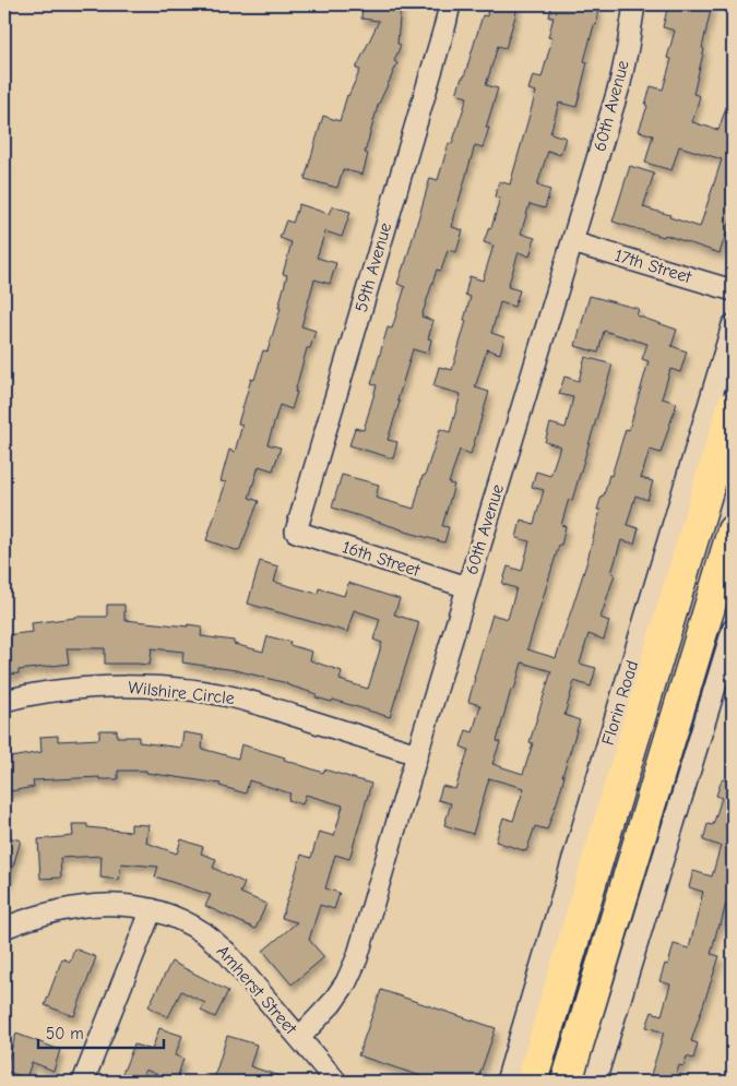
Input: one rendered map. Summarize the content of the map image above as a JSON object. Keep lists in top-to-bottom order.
{
  "streets": {
    "main road": ["Florin Road"],
    "street": [
      "60th Avenue",
      "17th Street",
      "59th Avenue",
      "16th Street",
      "Wilshire Circle",
      "Amherst Street"
    ]
  },
  "crossings": [
    ["60th Avenue", "17th Street"],
    ["60th Avenue", "16th Street"],
    ["60th Avenue", "Wilshire Circle"],
    ["60th Avenue", "Amherst Street"],
    ["59th Avenue", "16th Street"]
  ],
  "scale_bar": "50 m"
}
